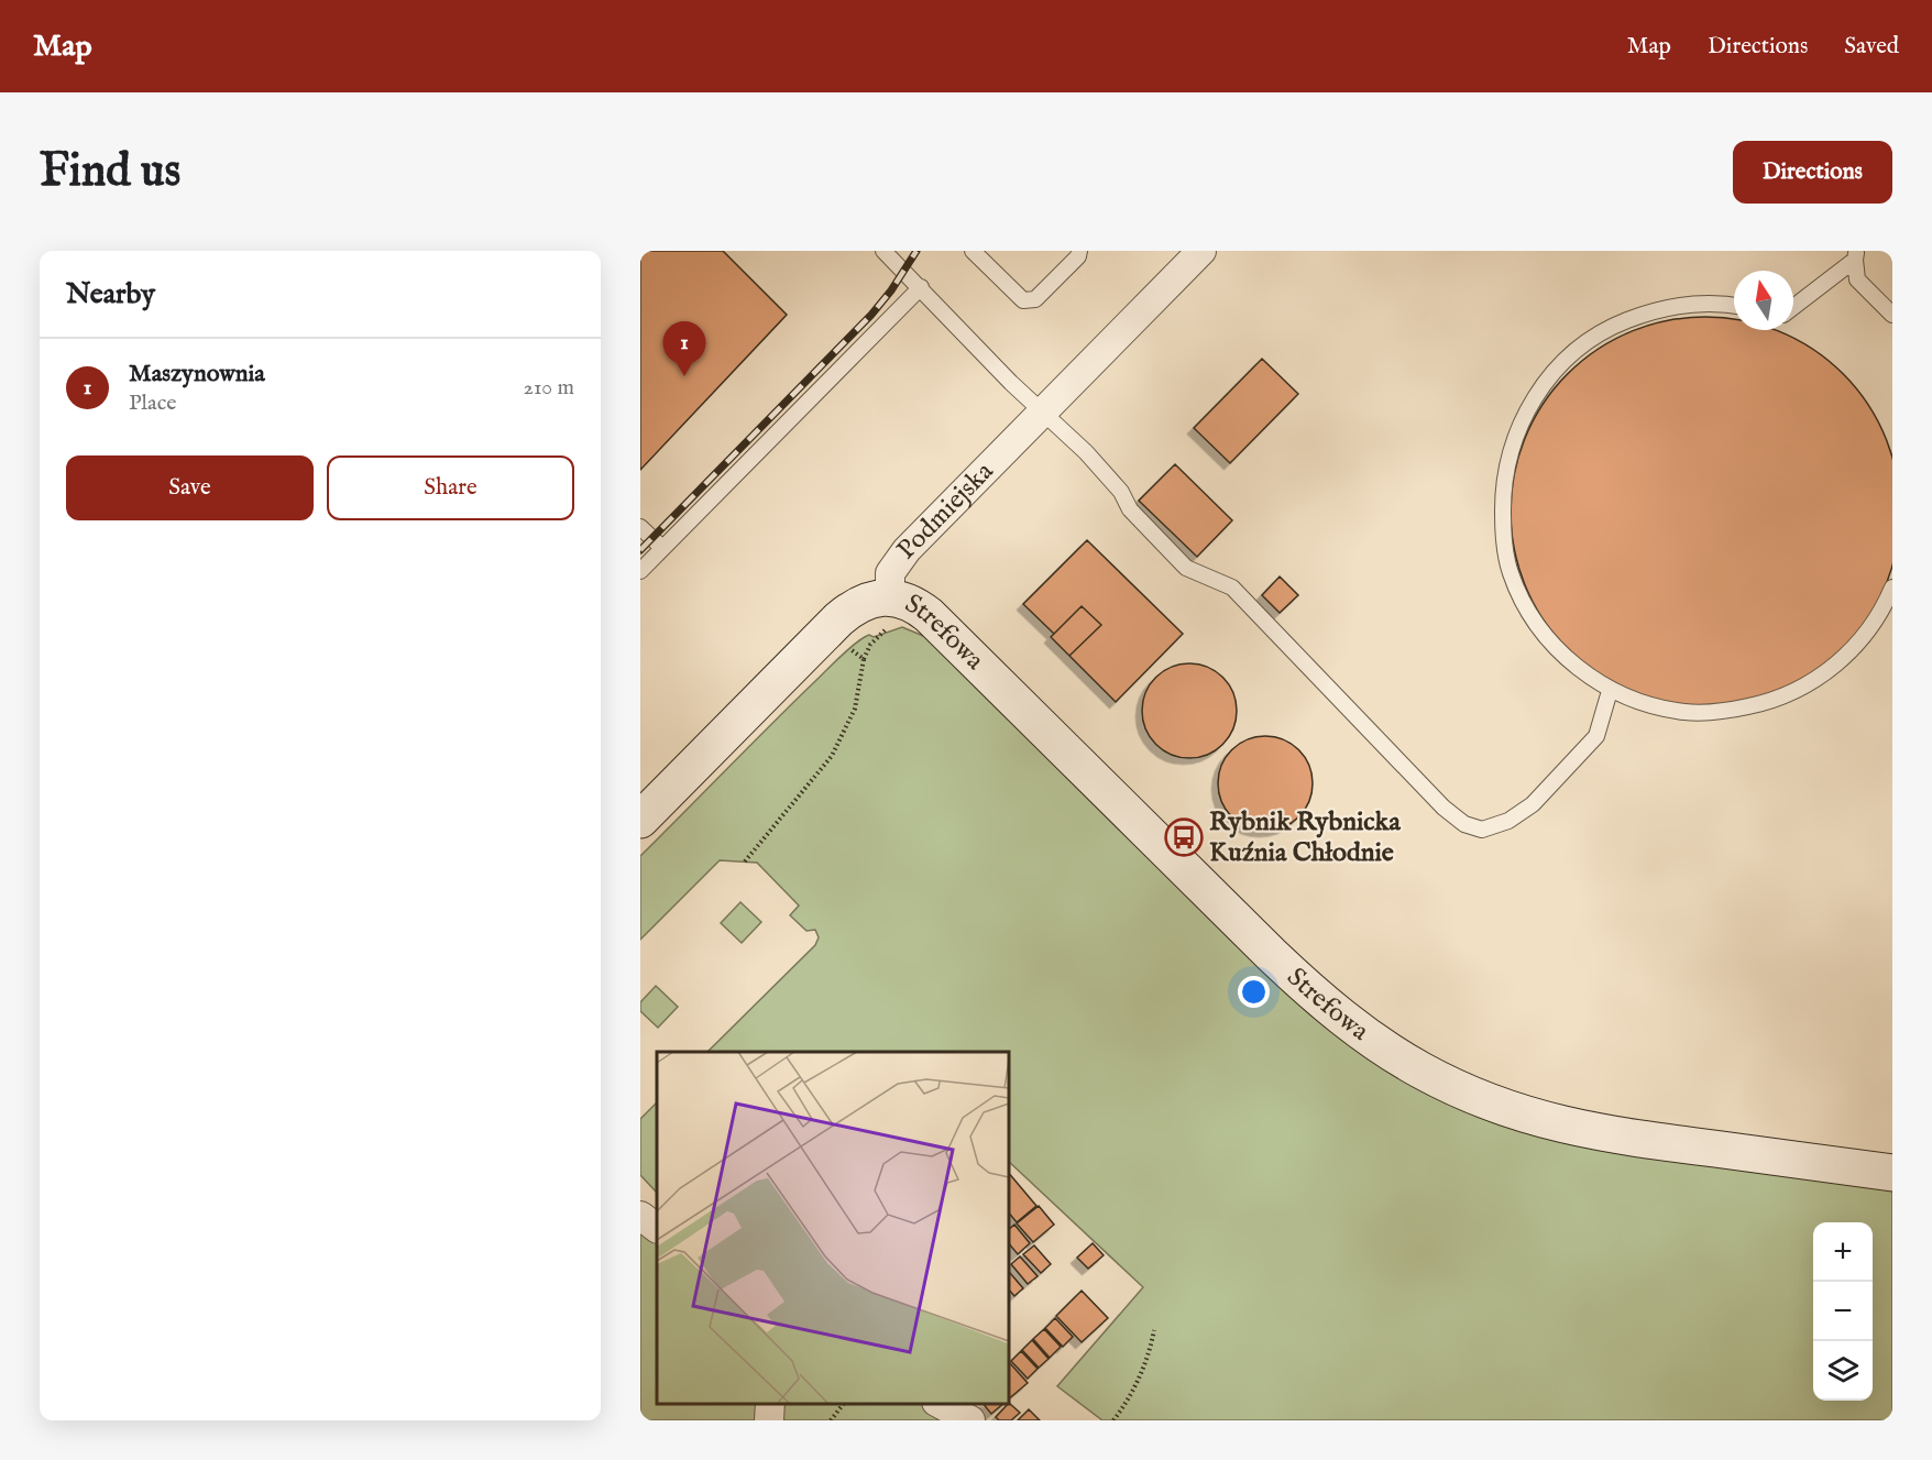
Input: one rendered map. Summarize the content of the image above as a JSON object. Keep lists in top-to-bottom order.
{
  "streets": {
    "street": ["Podmiejska", "Strefowa"]
  },
  "crossings": [
    ["Podmiejska", "Strefowa"]
  ],
  "places": {
    "bus stop": ["Rybnik Rybnicka Kuźnia Chłodnie"]
  },
  "north": "top",
  "page": {
    "header": "Map",
    "nav": ["Map", "Directions", "Saved"],
    "buttons": [
      "Directions",
      ["Save", "Share"]
    ],
    "title": "Find us",
    "heading": "Nearby",
    "pins": "1",
    "list": [
      {
        "mark": "1",
        "name": "Maszynownia",
        "note": "Place",
        "value": "210 m"
      }
    ],
    "map_buttons": ["+", "−"]
  }
}
